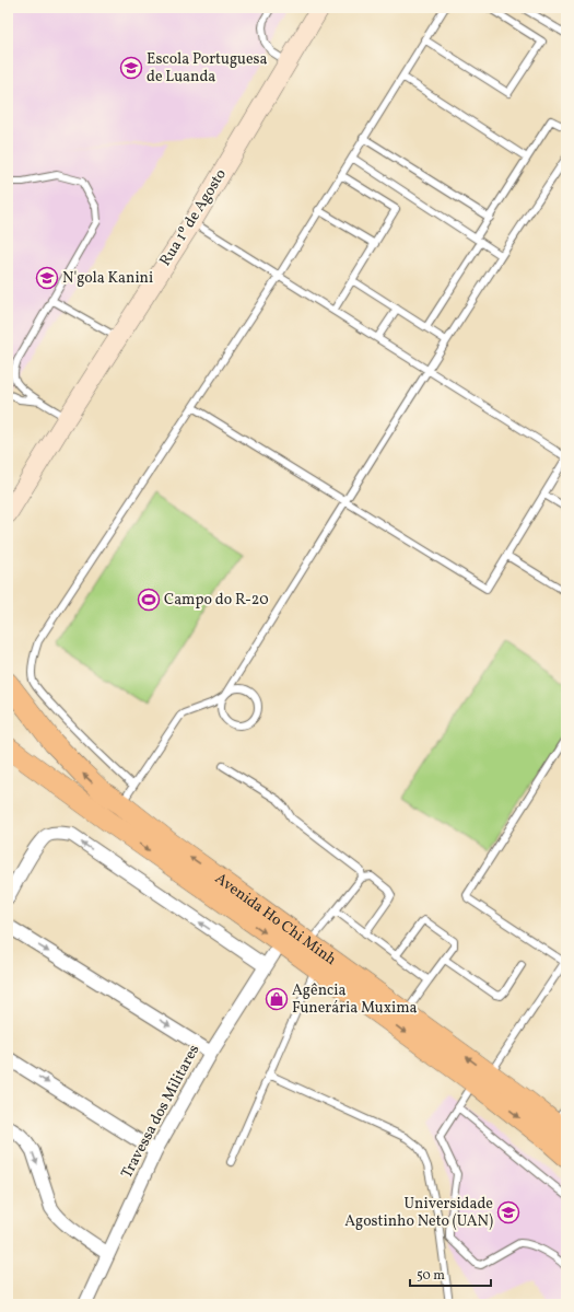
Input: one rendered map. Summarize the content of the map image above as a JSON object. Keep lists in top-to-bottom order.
{
  "streets": {
    "main road": ["Rua 1º de Agosto", "Avenida Ho Chi Minh"],
    "street": ["Travessa dos Militares"]
  },
  "crossings": [
    ["Avenida Ho Chi Minh", "Travessa dos Militares"]
  ],
  "places": {
    "school or university": ["Escola Portuguesa de Luanda", "N'gola Kanini", "Universidade Agostinho Neto (UAN)"],
    "sports": ["Campo do R-20"],
    "shop": ["Agência Funerária Muxima"]
  },
  "scale_bar": "50 m"
}
